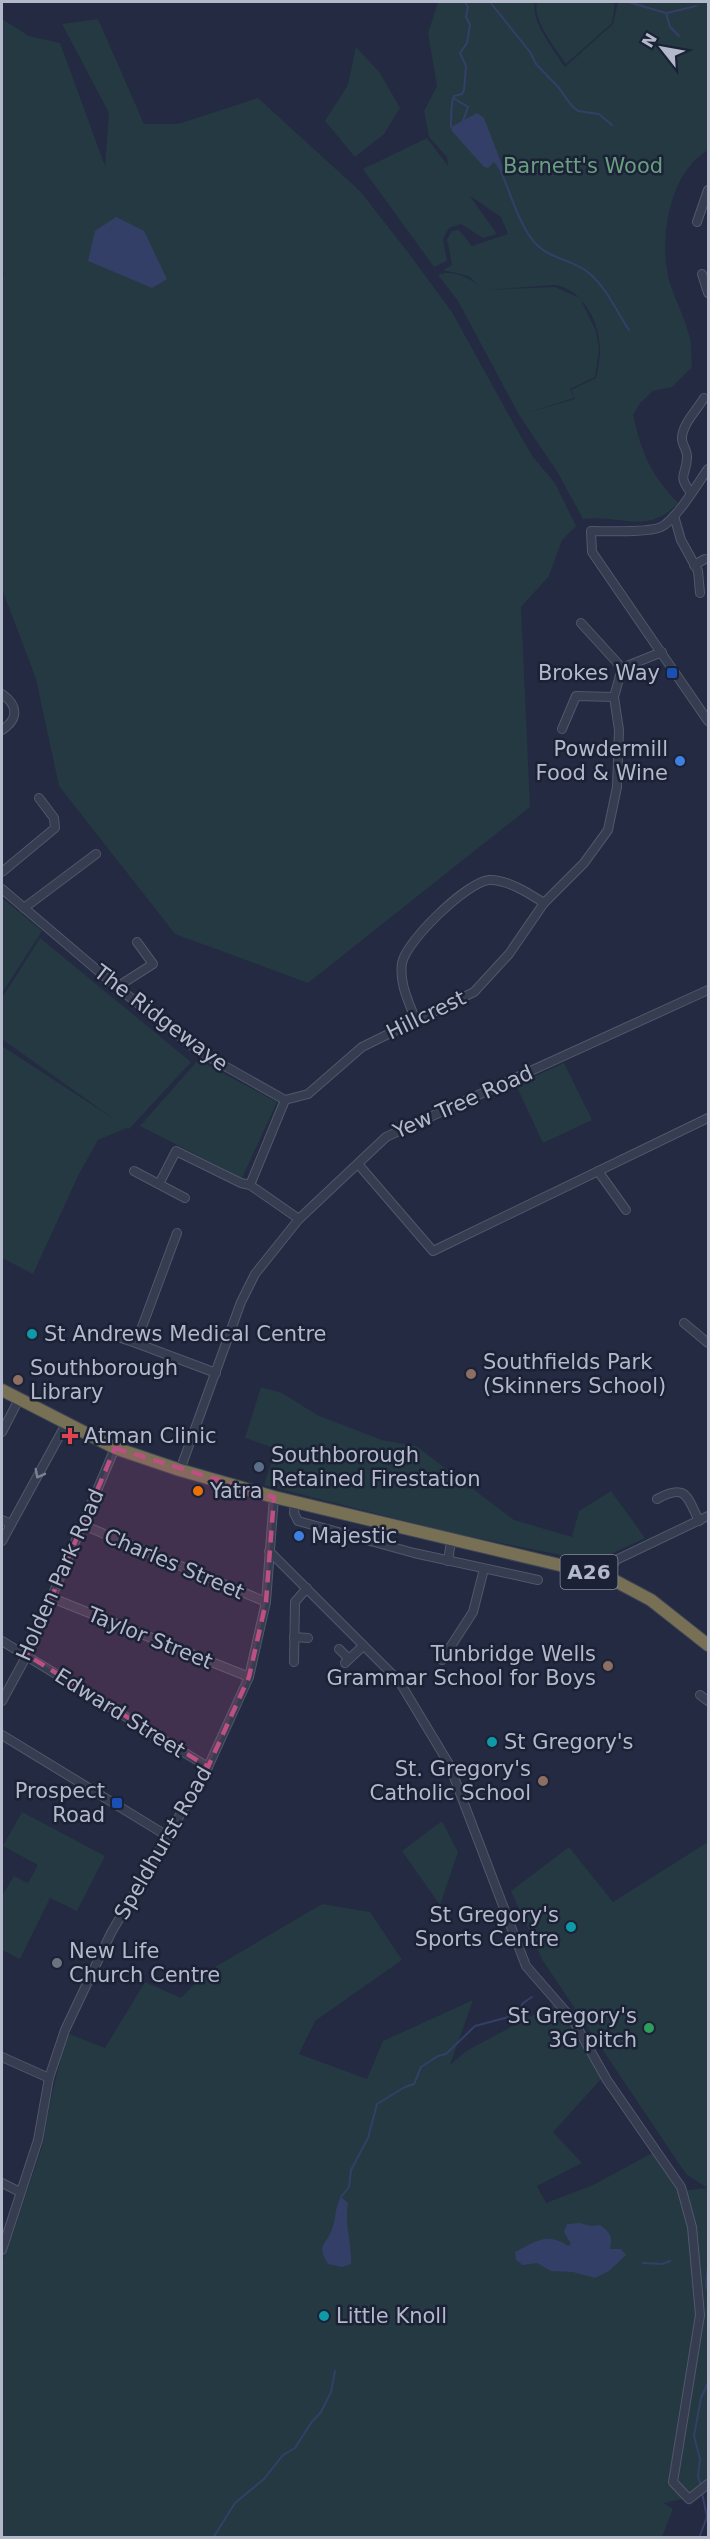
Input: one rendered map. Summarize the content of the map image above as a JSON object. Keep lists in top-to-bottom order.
{
  "streets": {
    "highway": ["A26"],
    "street": [
      "Hillcrest",
      "The Ridgewaye",
      "Yew Tree Road",
      "Charles Street",
      "Holden Park Road",
      "Taylor Street",
      "Edward Street",
      "Speldhurst Road"
    ]
  },
  "crossings": [
    ["Hillcrest", "The Ridgewaye"],
    ["Yew Tree Road", "A26"],
    ["Charles Street", "Holden Park Road"],
    ["Charles Street", "Speldhurst Road"],
    ["A26", "Holden Park Road"],
    ["A26", "Speldhurst Road"],
    ["Holden Park Road", "Taylor Street"],
    ["Holden Park Road", "Edward Street"],
    ["Taylor Street", "Speldhurst Road"],
    ["Edward Street", "Speldhurst Road"]
  ],
  "parks": ["Barnett's Wood"],
  "places": {
    "transit": ["Brokes Way", "Prospect Road"],
    "other": [
      "Powdermill Food & Wine",
      "St Andrews Medical Centre",
      "Southfields Park (Skinners School)",
      "Southborough Library",
      "Southborough Retained Firestation",
      "Yatra",
      "Majestic",
      "Tunbridge Wells Grammar School for Boys",
      "St Gregory's",
      "St. Gregory's Catholic School",
      "St Gregory's Sports Centre",
      "New Life Church Centre",
      "St Gregory's 3G pitch",
      "Little Knoll"
    ],
    "health": ["Atman Clinic"]
  },
  "north": "top left"
}
